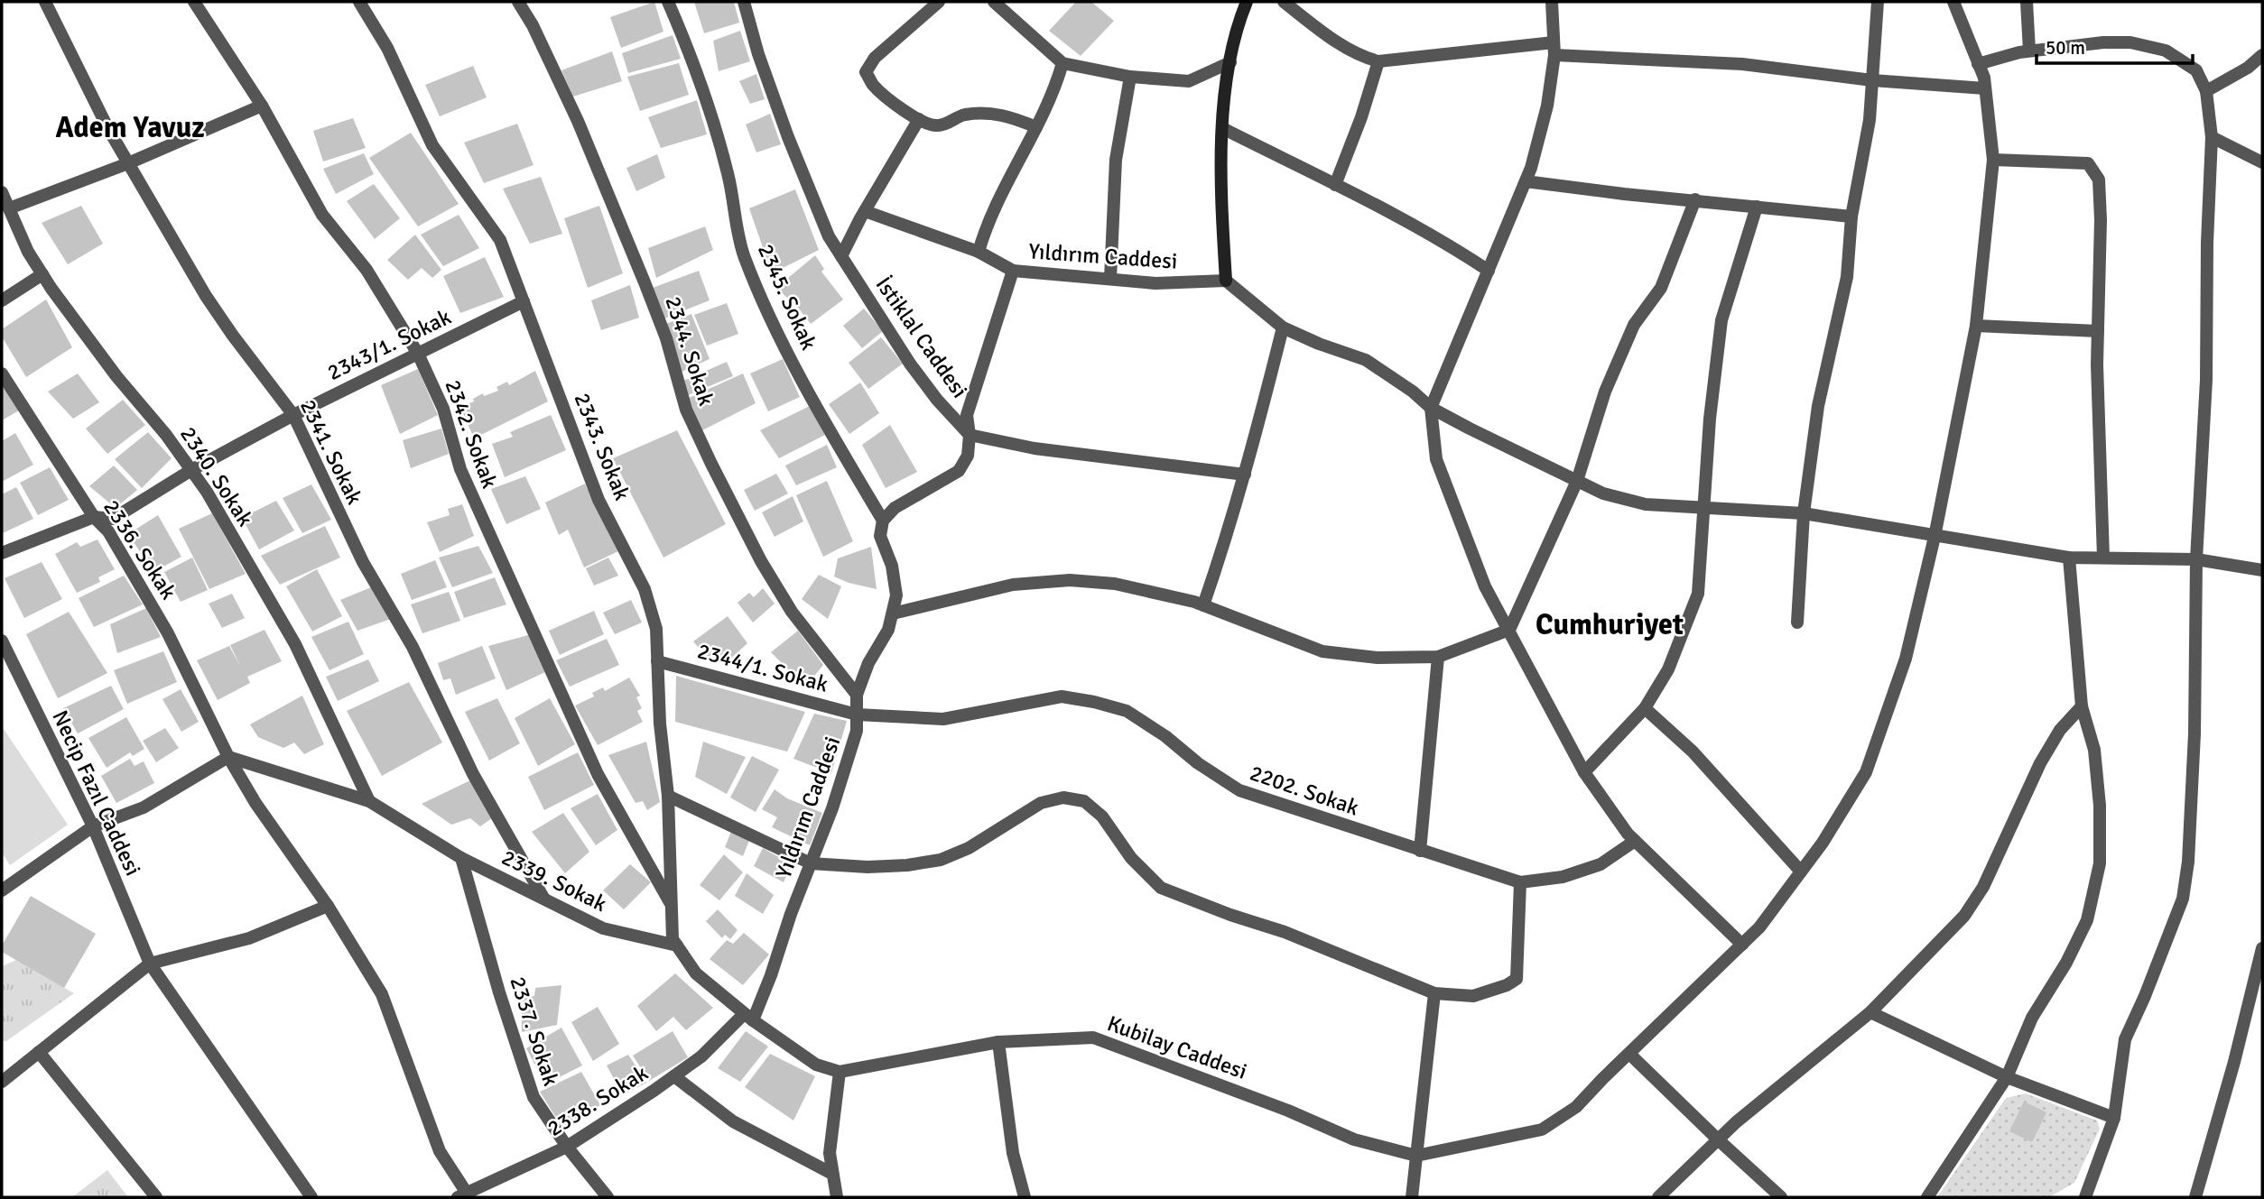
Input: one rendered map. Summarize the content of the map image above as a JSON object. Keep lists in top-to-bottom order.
{
  "streets": {
    "street": [
      "Yıldırım Caddesi",
      "2345. Sokak",
      "İstiklal Caddesi",
      "2343/1. Sokak",
      "2344. Sokak",
      "2342. Sokak",
      "2343. Sokak",
      "2341. Sokak",
      "2340. Sokak",
      "2336. Sokak",
      "2344/1. Sokak",
      "2202. Sokak",
      "Necip Fazıl Caddesi",
      "2339. Sokak",
      "2337. Sokak",
      "Kubilay Caddesi",
      "2338. Sokak"
    ]
  },
  "crossings": [
    ["Yıldırım Caddesi", "2345. Sokak"],
    ["Yıldırım Caddesi", "İstiklal Caddesi"],
    ["Yıldırım Caddesi", "2344. Sokak"],
    ["Yıldırım Caddesi", "2344/1. Sokak"],
    ["Yıldırım Caddesi", "2202. Sokak"],
    ["Yıldırım Caddesi", "2338. Sokak"],
    ["2343/1. Sokak", "2342. Sokak"],
    ["2343/1. Sokak", "2343. Sokak"],
    ["2343/1. Sokak", "2341. Sokak"],
    ["2343/1. Sokak", "2340. Sokak"],
    ["2343/1. Sokak", "2336. Sokak"],
    ["2342. Sokak", "2343. Sokak"],
    ["2343. Sokak", "2344/1. Sokak"],
    ["2343. Sokak", "2339. Sokak"],
    ["2341. Sokak", "2339. Sokak"],
    ["2340. Sokak", "2339. Sokak"],
    ["2336. Sokak", "2339. Sokak"],
    ["2344/1. Sokak", "2202. Sokak"],
    ["2339. Sokak", "2337. Sokak"],
    ["2337. Sokak", "2338. Sokak"]
  ],
  "districts": ["Adem Yavuz", "Cumhuriyet"],
  "scale_bar": "50 m"
}
